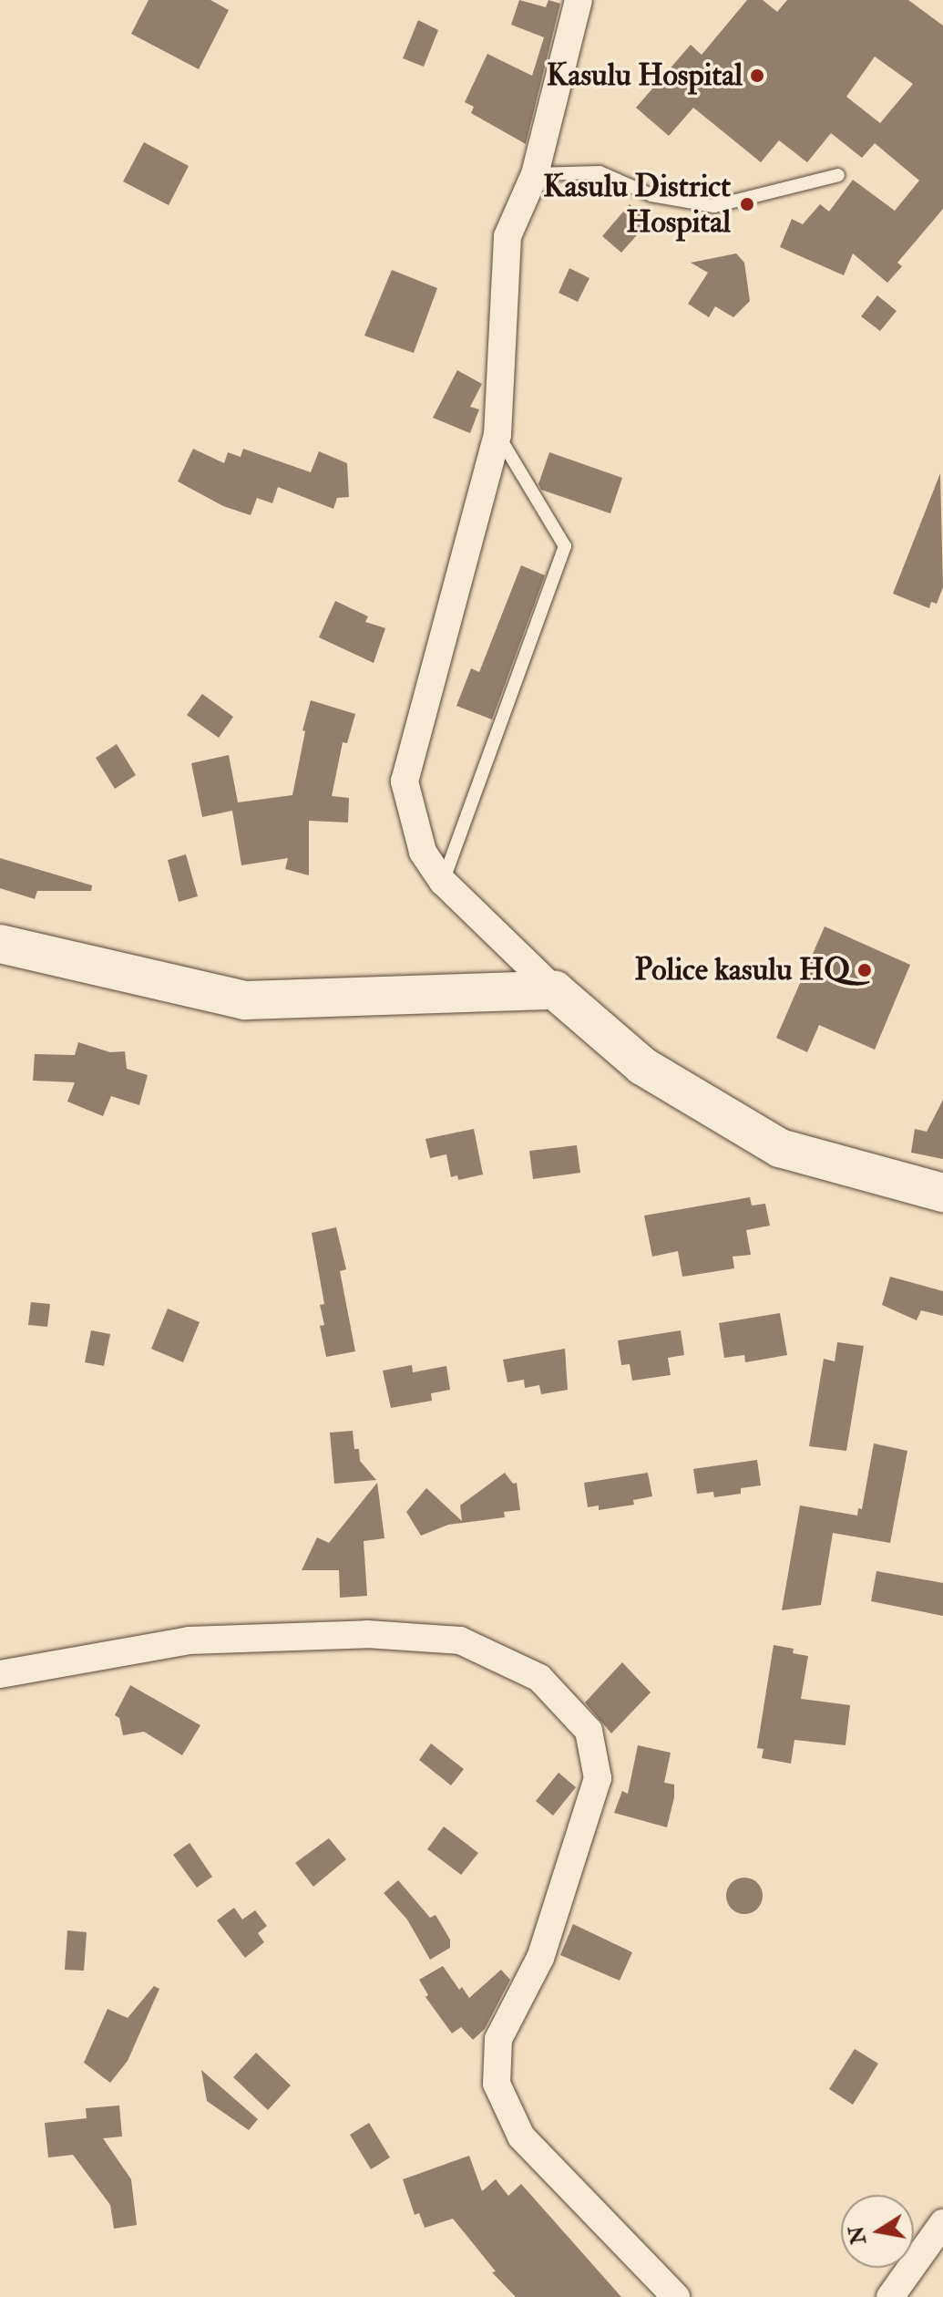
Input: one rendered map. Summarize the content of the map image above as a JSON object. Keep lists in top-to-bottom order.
{
  "places": ["Kasulu Hospital", "Kasulu District Hospital", "Police kasulu HQ"],
  "north": "left"
}
